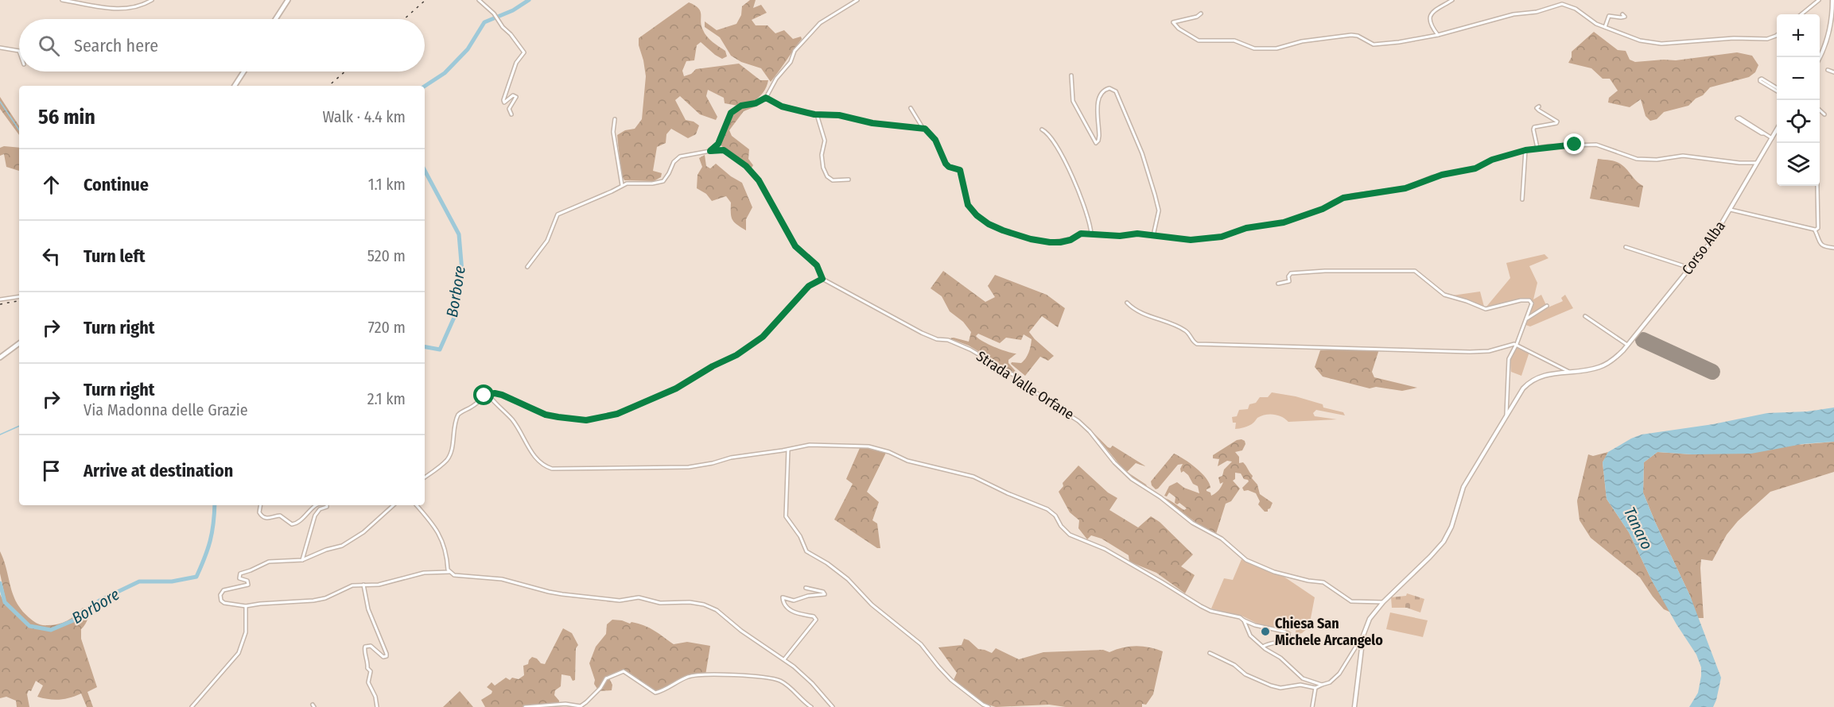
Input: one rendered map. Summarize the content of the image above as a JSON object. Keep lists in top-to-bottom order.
{
  "streets": {
    "street": ["Corso Alba", "Strada Valle Orfane"]
  },
  "crossings": [
    ["Corso Alba", "Strada Valle Orfane"]
  ],
  "water": ["Borbore", "Tanaro"],
  "places": ["Chiesa San Michele Arcangelo"],
  "page": {
    "map_buttons": ["+", "−"],
    "search": "Search here",
    "heading": ["56 min", "Walk · 4.4 km"],
    "list": [
      ["Continue", "1.1 km"],
      ["Turn left", "520 m"],
      ["Turn right", "720 m"],
      ["Turn right", "Via Madonna delle Grazie", "2.1 km"],
      "Arrive at destination"
    ]
  }
}
